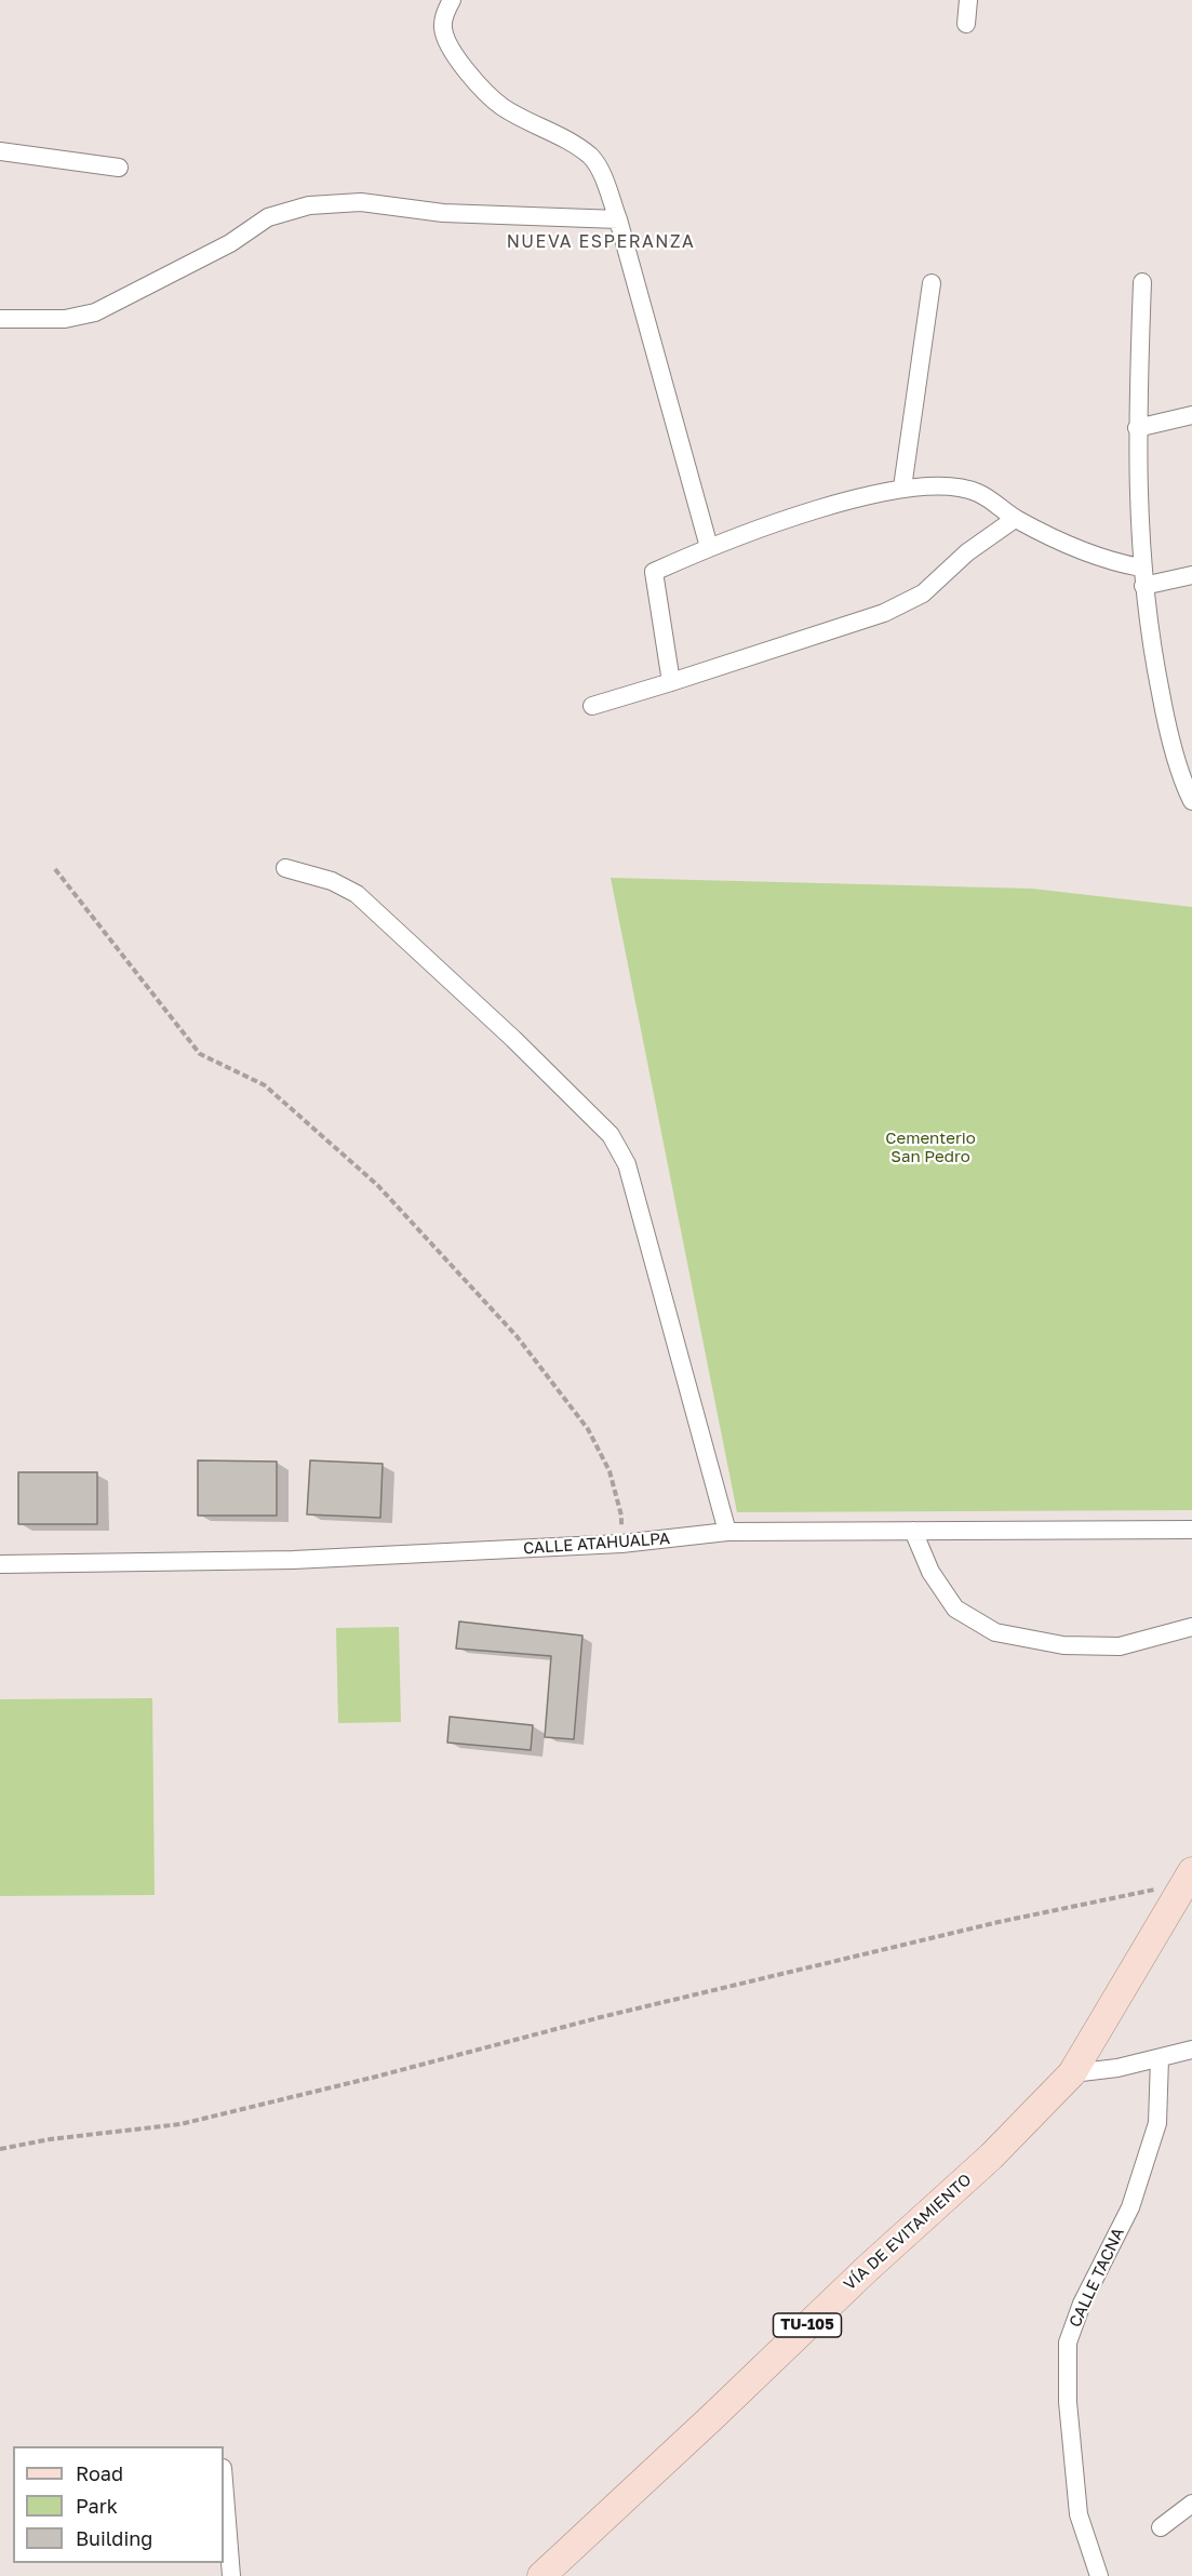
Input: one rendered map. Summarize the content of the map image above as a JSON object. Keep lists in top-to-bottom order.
{
  "streets": {
    "main road": ["VÍA DE EVITAMIENTO", "TU-105"],
    "street": ["CALLE ATAHUALPA", "CALLE TACNA"]
  },
  "districts": ["NUEVA ESPERANZA"],
  "parks": ["Cementerio San Pedro"],
  "legend": ["Road", "Park", "Building"]
}
